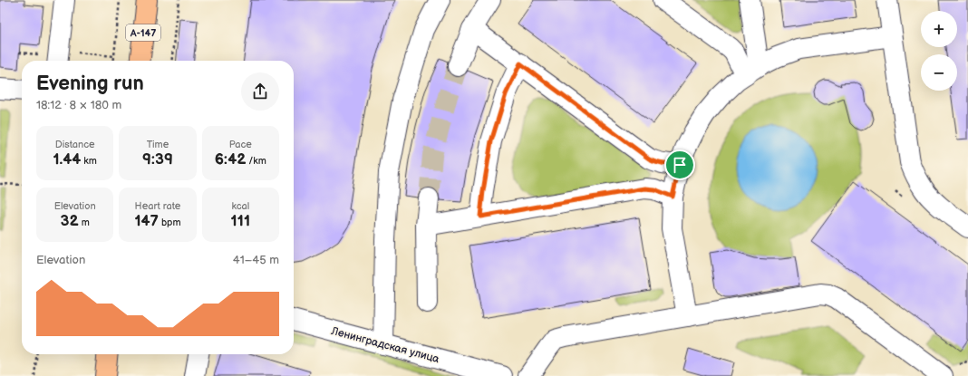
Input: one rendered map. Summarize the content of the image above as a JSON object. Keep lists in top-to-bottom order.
{
  "streets": {
    "highway": ["А-147"],
    "street": ["Ленинградская улица"]
  },
  "page": {
    "map_buttons": ["+", "−"],
    "heading": ["Evening run", "18:12 · 8 × 180 m"],
    "stats": [
      ["Distance", "1.44 km"],
      ["Time", "9:39"],
      ["Pace", "6:42 /km"],
      ["Elevation", "32 m"],
      ["Heart rate", "147 bpm"],
      ["kcal", "111"]
    ],
    "chart": ["Elevation", "41–45 m"]
  }
}
